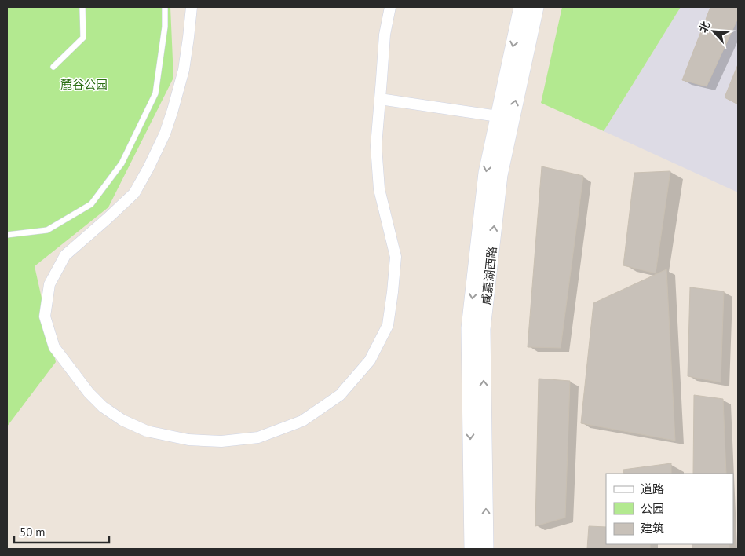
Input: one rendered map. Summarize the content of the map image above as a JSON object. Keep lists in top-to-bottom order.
{
  "streets": {
    "main road": ["咸嘉湖西路"]
  },
  "parks": ["麓谷公园"],
  "legend": ["道路", "公园", "建筑"],
  "scale_bar": "50 m",
  "north": "top left"
}
